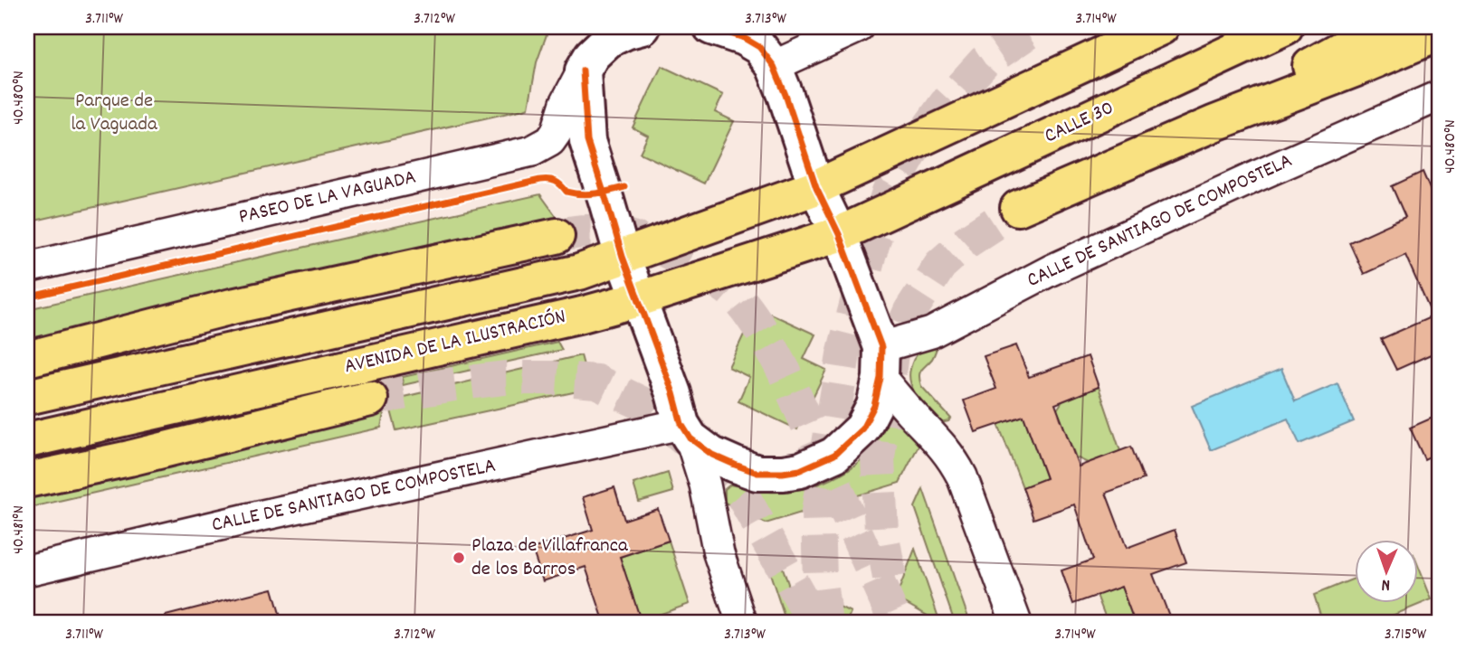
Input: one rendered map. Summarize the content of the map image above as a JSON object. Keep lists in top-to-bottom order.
{
  "streets": {
    "highway": ["CALLE 30", "AVENIDA DE LA ILUSTRACIÓN"],
    "street": ["PASEO DE LA VAGUADA", "CALLE DE SANTIAGO DE COMPOSTELA"]
  },
  "crossings": [
    ["CALLE 30", "AVENIDA DE LA ILUSTRACIÓN"]
  ],
  "parks": ["Parque de la Vaguada"],
  "places": ["Plaza de Villafranca de los Barros"],
  "north": "bottom",
  "coordinates": [
    "3.711°W",
    "3.712°W",
    "3.713°W",
    "3.714°W",
    "40.480°N",
    "40.481°N",
    "3.715°W"
  ]
}
